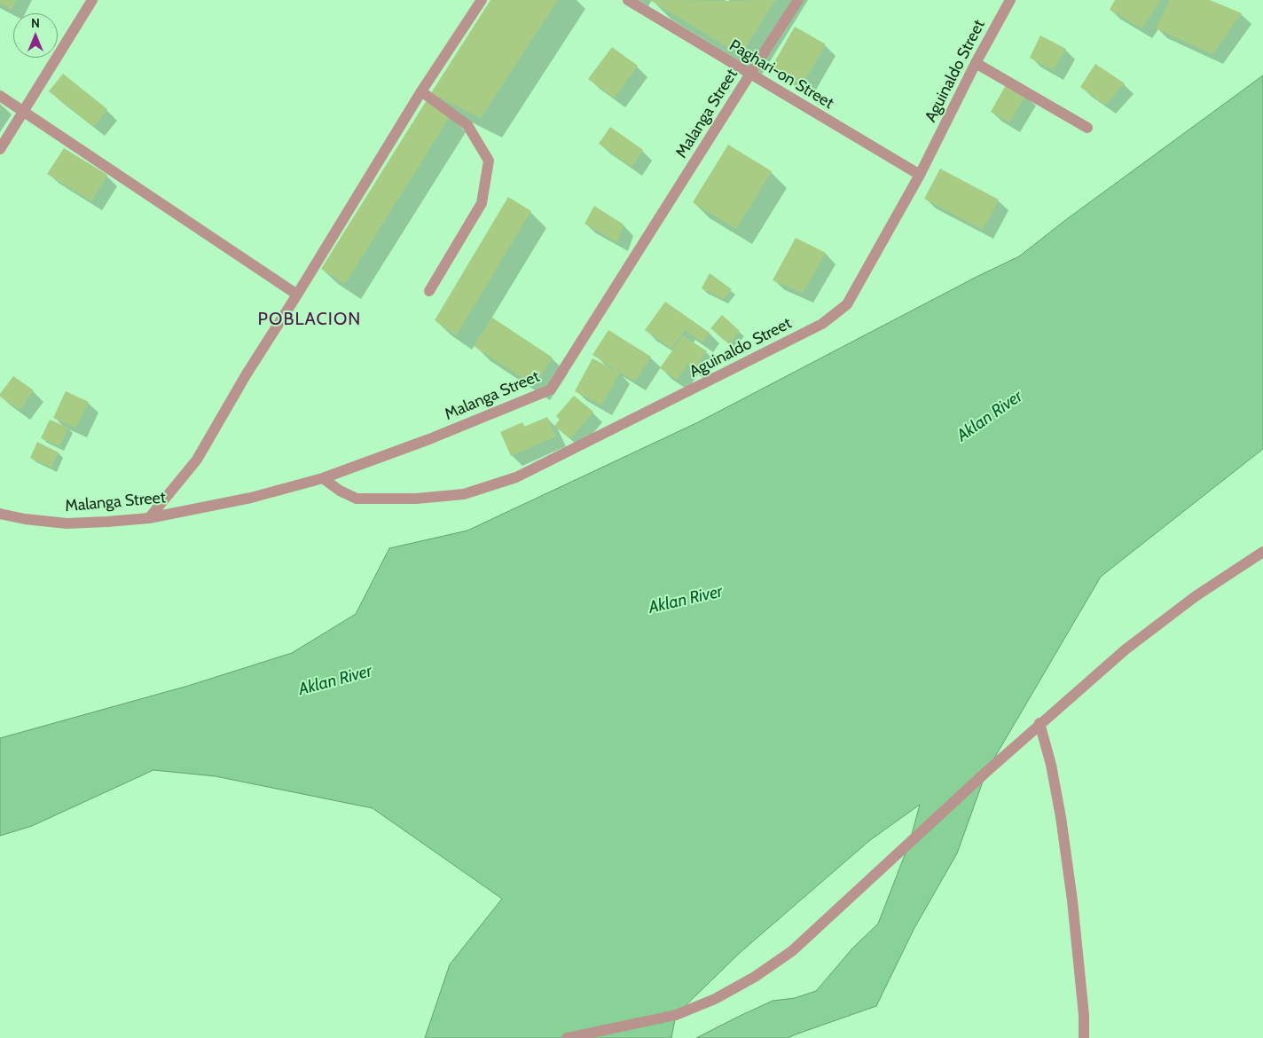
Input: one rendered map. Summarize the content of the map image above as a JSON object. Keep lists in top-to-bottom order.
{
  "streets": {
    "street": ["Aguinaldo Street", "Paghari-on Street", "Malanga Street"]
  },
  "crossings": [
    ["Aguinaldo Street", "Paghari-on Street"],
    ["Aguinaldo Street", "Malanga Street"],
    ["Paghari-on Street", "Malanga Street"]
  ],
  "districts": ["POBLACION"],
  "water": ["Aklan River"],
  "north": "top"
}
